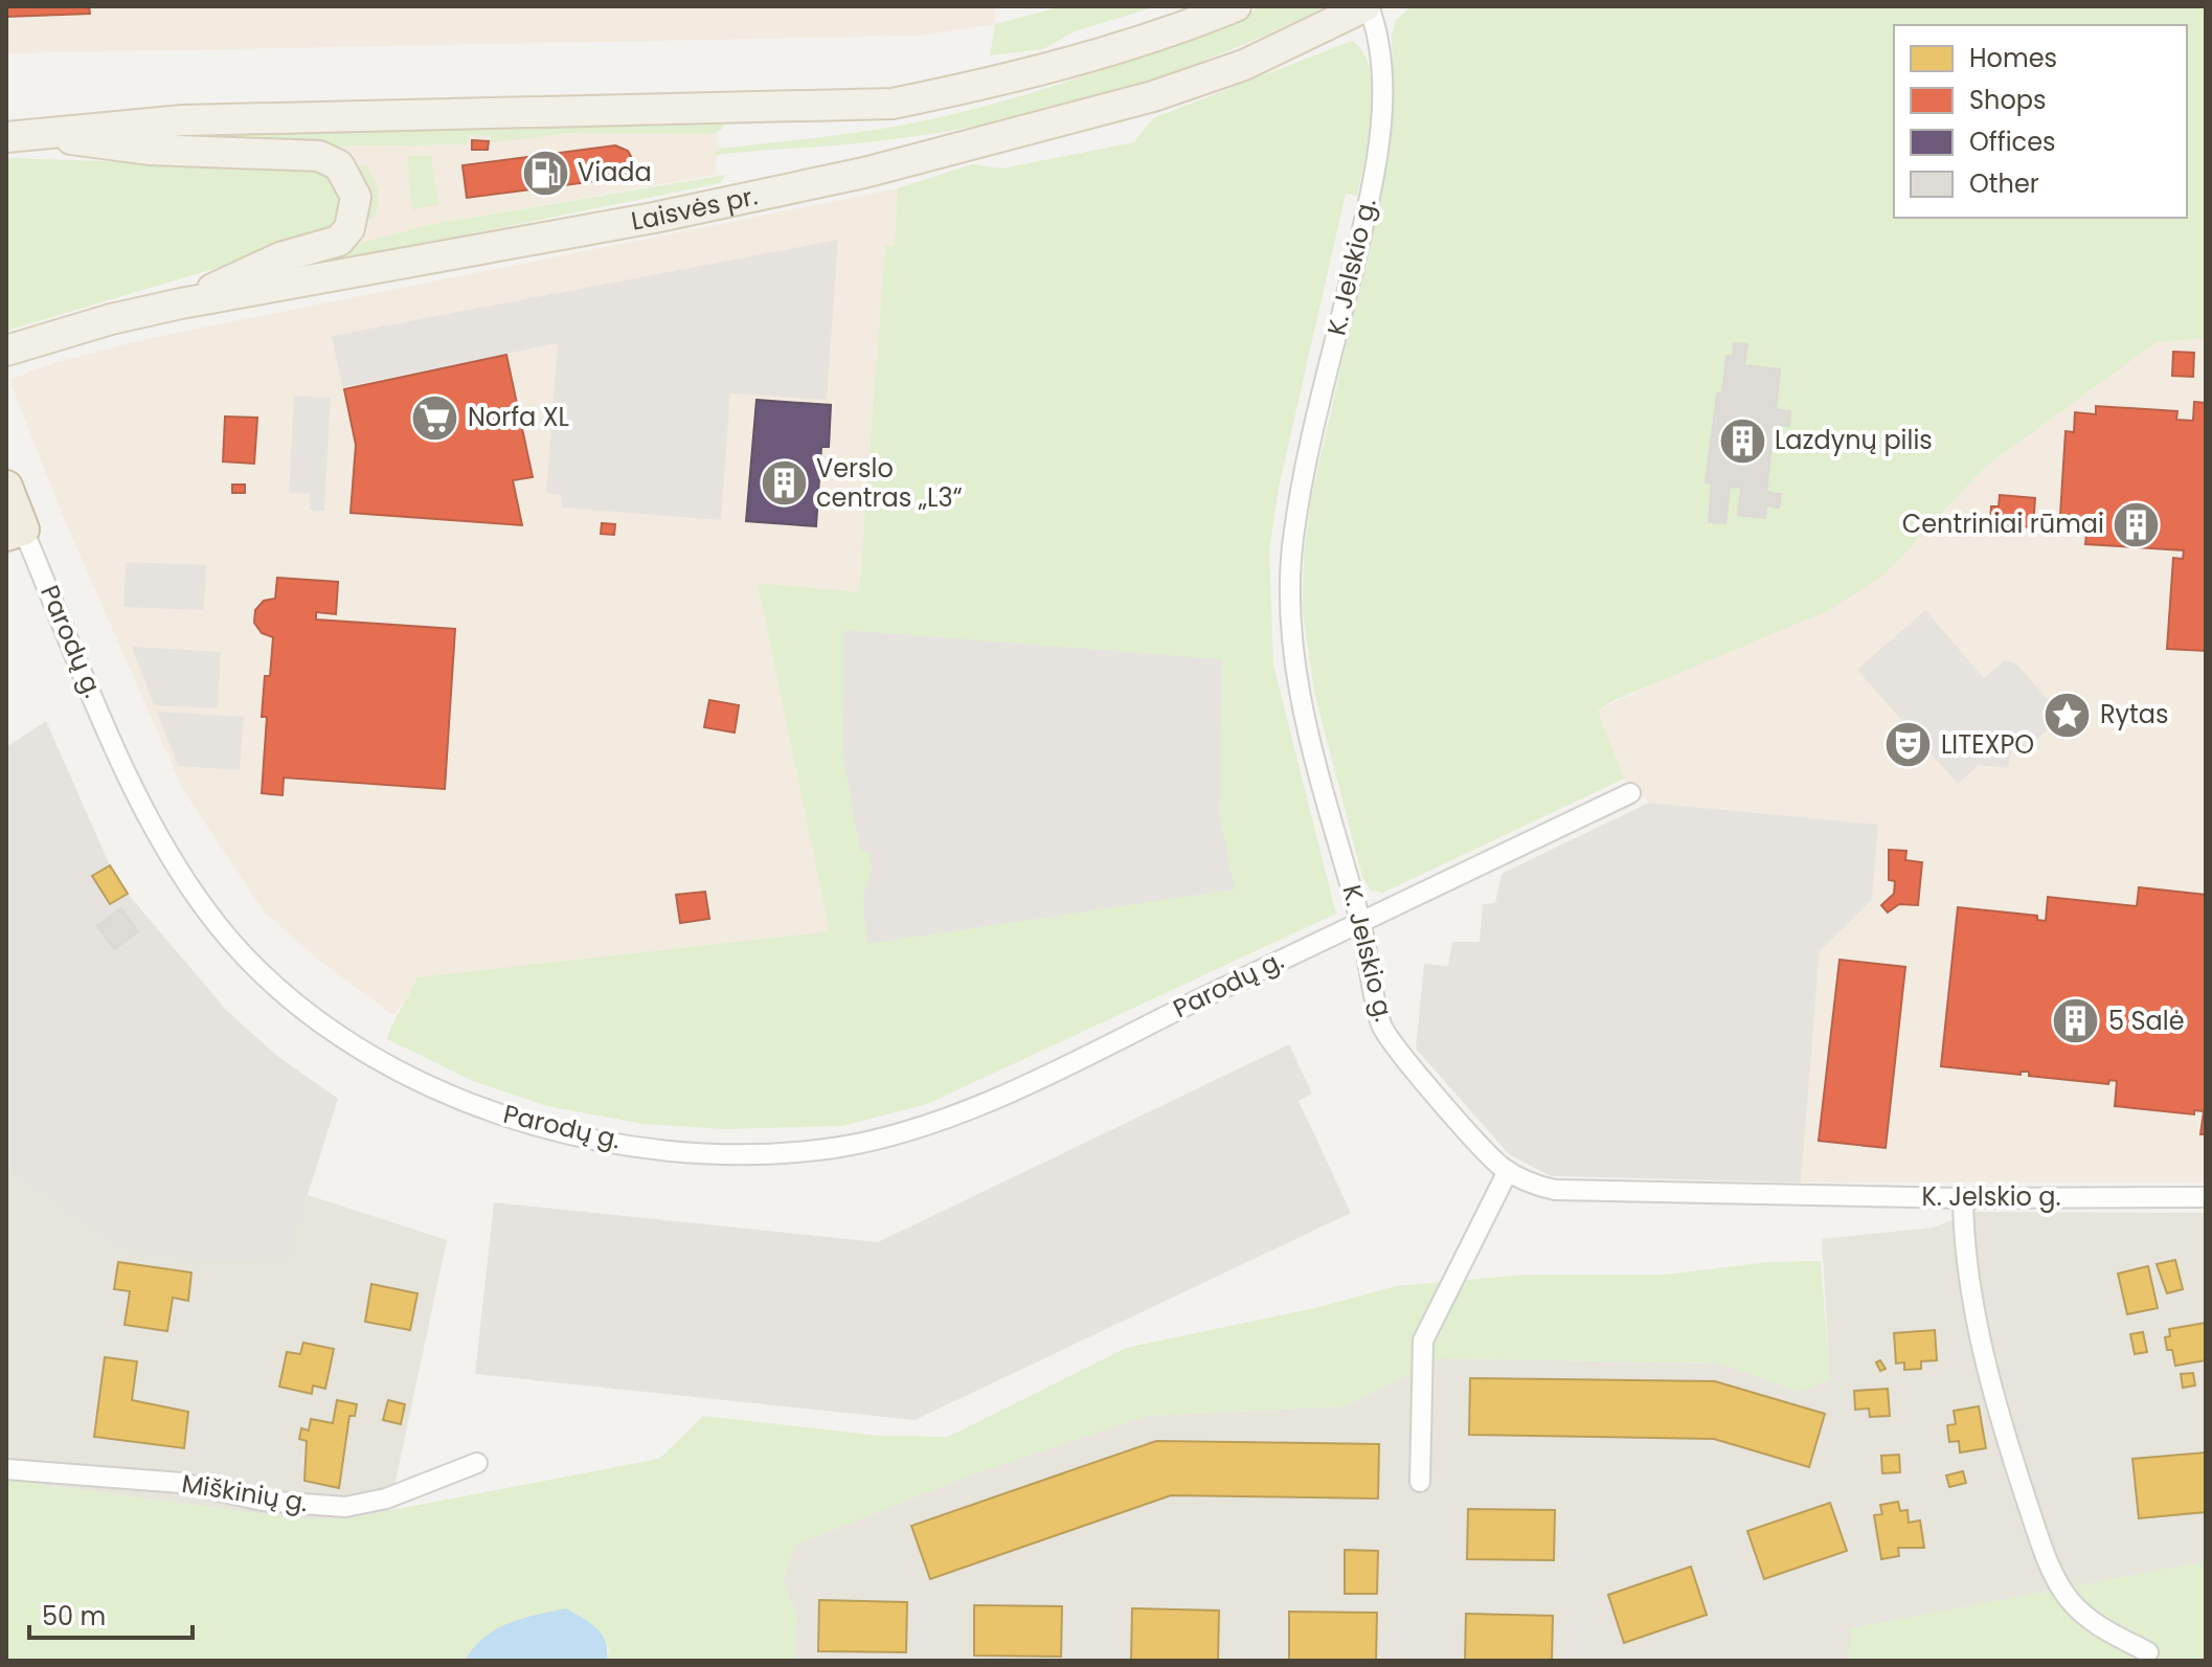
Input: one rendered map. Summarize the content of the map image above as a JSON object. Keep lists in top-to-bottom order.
{
  "streets": {
    "main road": ["Laisvės pr."],
    "street": ["K. Jelskio g.", "Parodų g.", "Miškinių g."]
  },
  "crossings": [
    ["Laisvės pr.", "K. Jelskio g."],
    ["K. Jelskio g.", "Parodų g."]
  ],
  "places": {
    "fuel station": ["Viada"],
    "supermarket": ["Norfa XL"],
    "building": [
      "Lazdynų pilis",
      "Verslo centras „L3“",
      "Centriniai rūmai",
      "5 Salė"
    ],
    "place": ["Rytas"],
    "theatre": ["LITEXPO"]
  },
  "legend": [
    "Homes",
    "Shops",
    "Offices",
    "Other"
  ],
  "scale_bar": "50 m"
}
